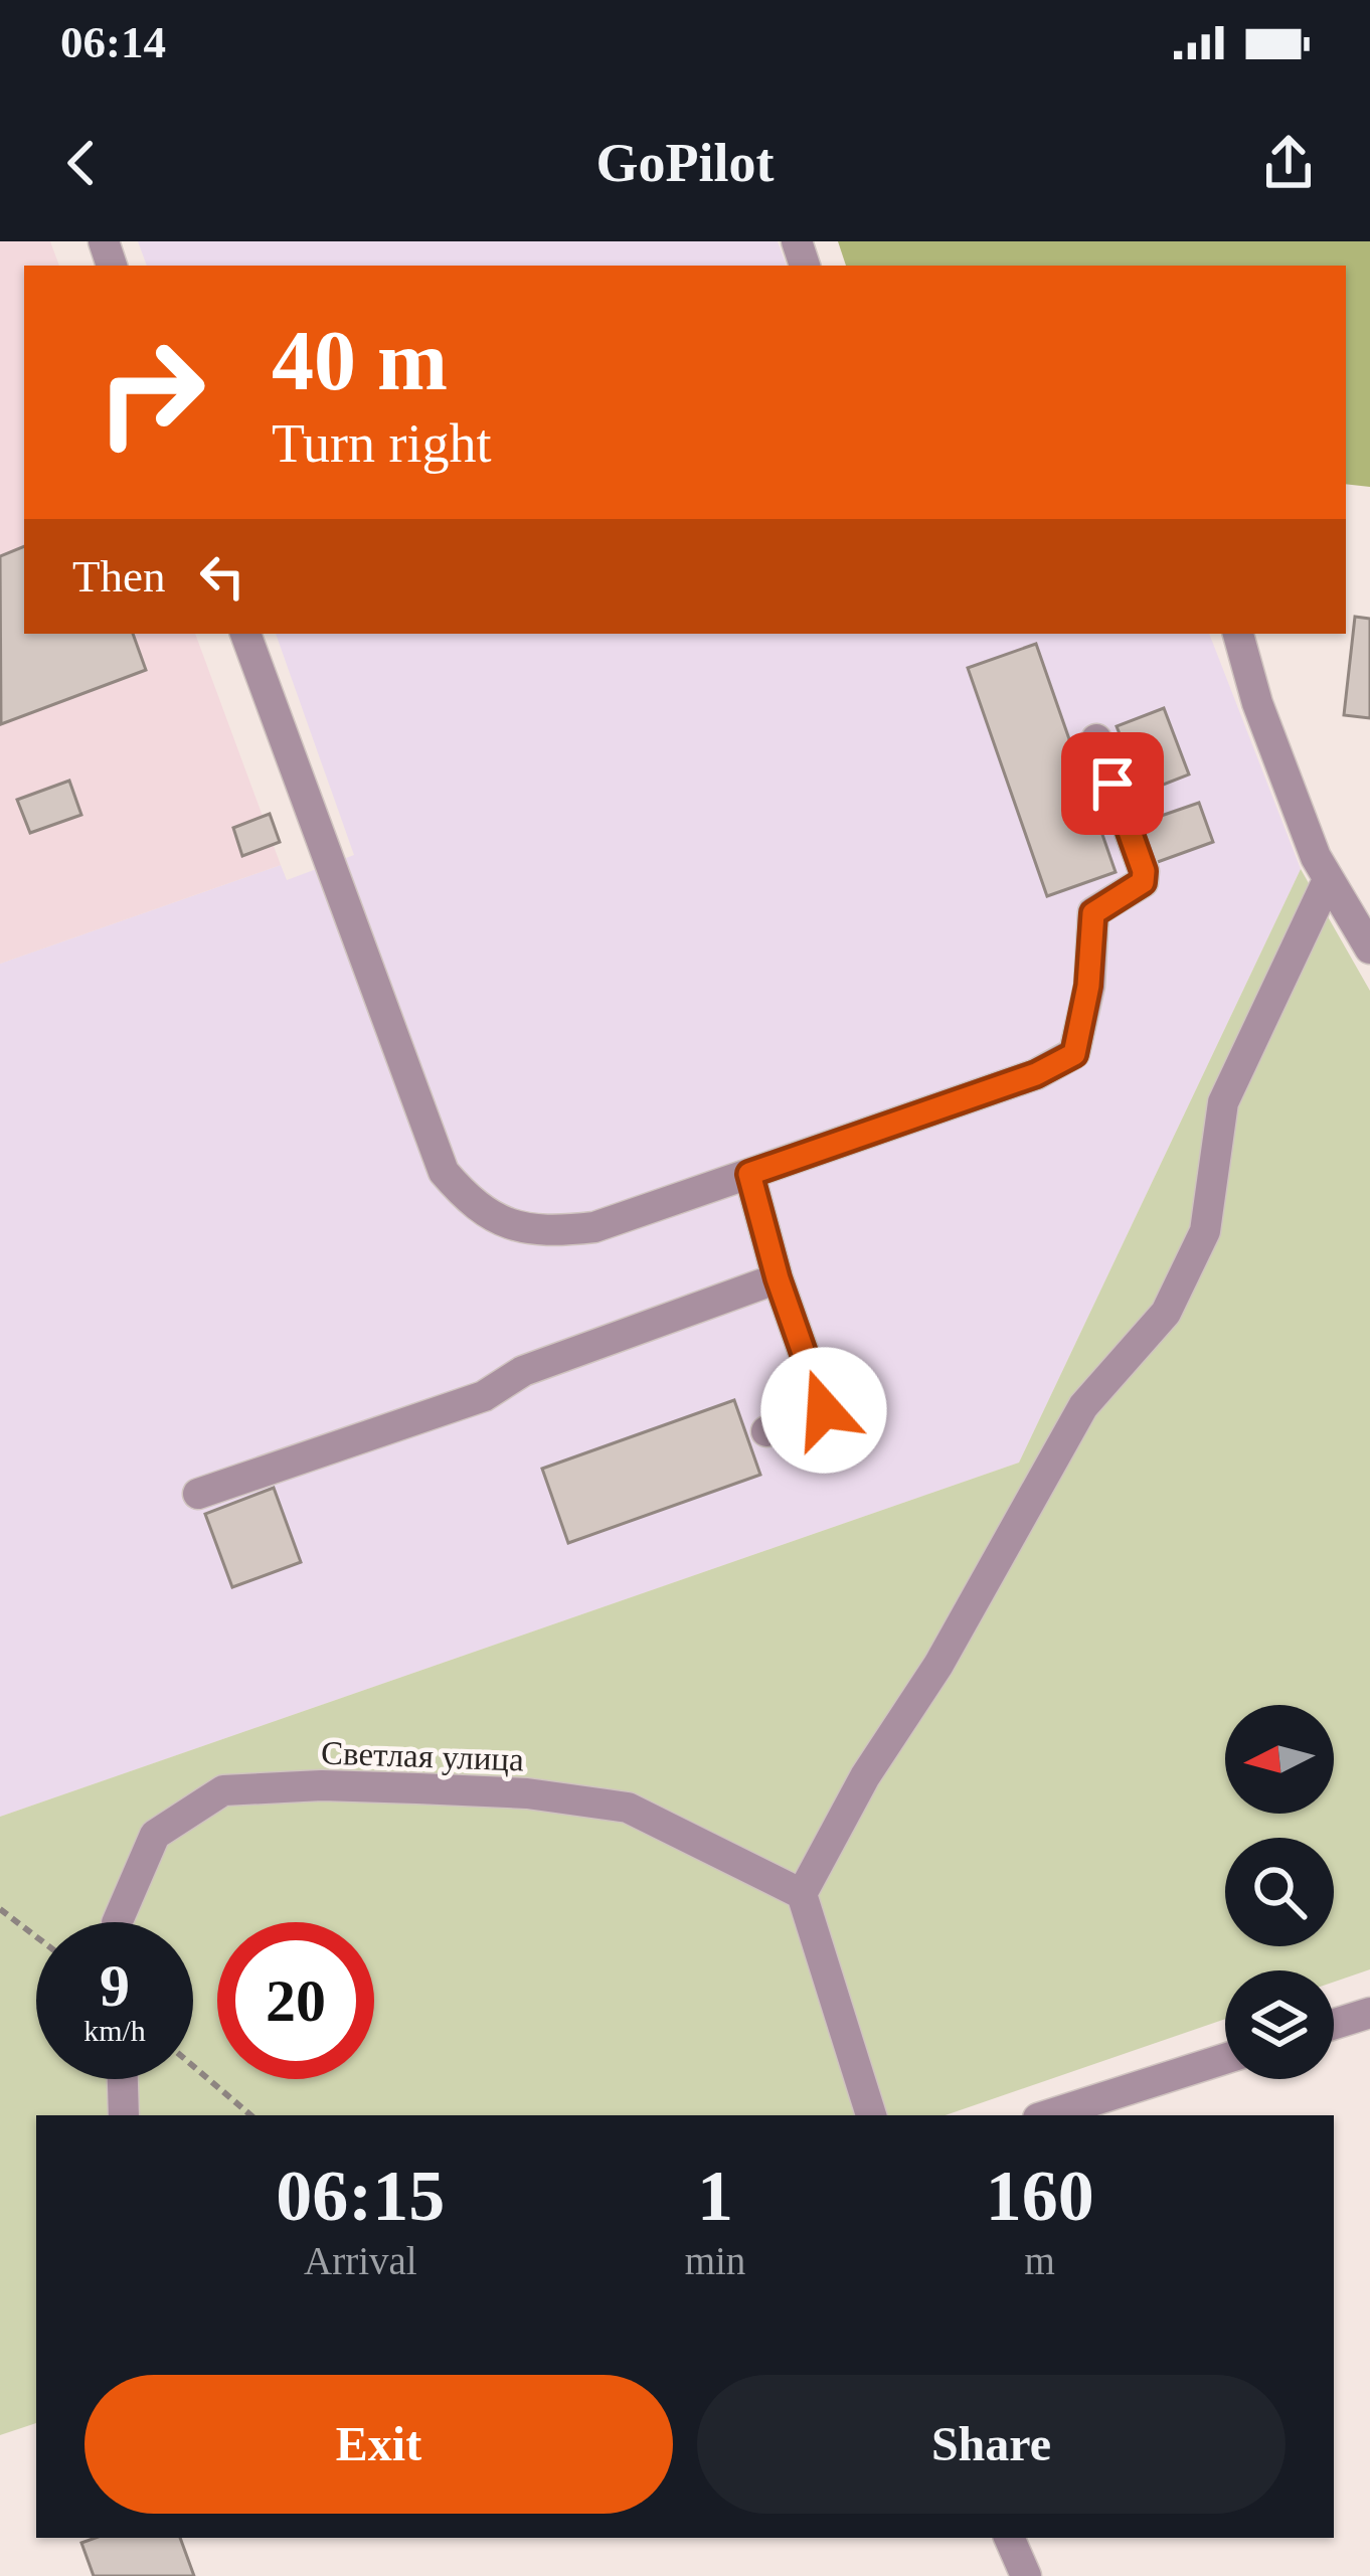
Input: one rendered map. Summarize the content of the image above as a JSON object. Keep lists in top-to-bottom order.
{
  "streets": {
    "street": ["Светлая улица"]
  },
  "north": "left",
  "page": {
    "status": "06:14",
    "header": "GoPilot",
    "turn": ["40 m", "Turn right"],
    "then": "Then",
    "speed": "9 km/h",
    "limit": "20",
    "eta": [
      "06:15",
      "Arrival",
      "1",
      "min",
      "160",
      "m"
    ],
    "buttons": ["Exit", "Share"]
  }
}
